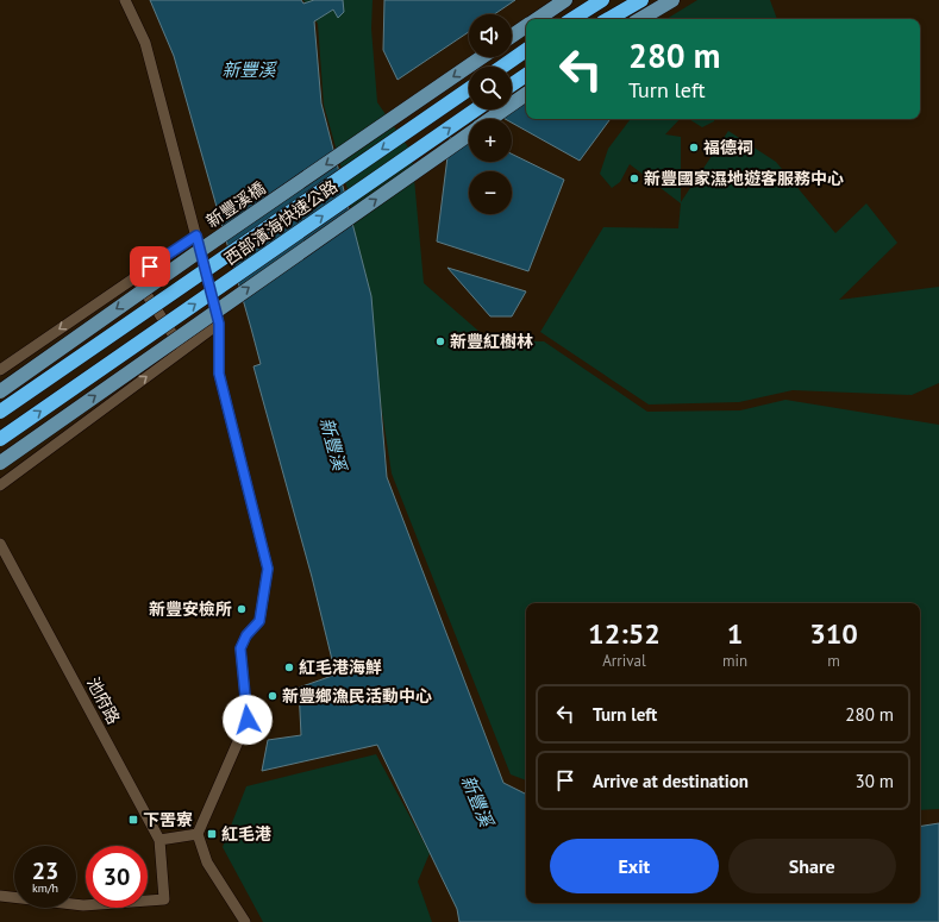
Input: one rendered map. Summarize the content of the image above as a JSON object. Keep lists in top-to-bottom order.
{
  "streets": {
    "highway": ["西部濱海快速公路"],
    "main road": ["新豐溪橋"],
    "street": ["池府路"]
  },
  "water": ["新豐溪"],
  "places": {
    "other": [
      "福德祠",
      "新豐國家濕地遊客服務中心",
      "新豐紅樹林",
      "新豐安檢所",
      "紅毛港海鮮",
      "新豐鄉漁民活動中心"
    ],
    "transit": ["下罟寮", "紅毛港"]
  },
  "page": {
    "map_buttons": ["+", "−"],
    "turn": ["280 m", "Turn left"],
    "eta": [
      "12:52",
      "Arrival",
      "1",
      "min",
      "310",
      "m"
    ],
    "list": [
      {
        "name": "Turn left",
        "value": "280 m"
      },
      {
        "name": "Arrive at destination",
        "value": "30 m"
      }
    ],
    "buttons": ["Exit", "Share"],
    "speed": "23 km/h",
    "limit": "30"
  }
}
